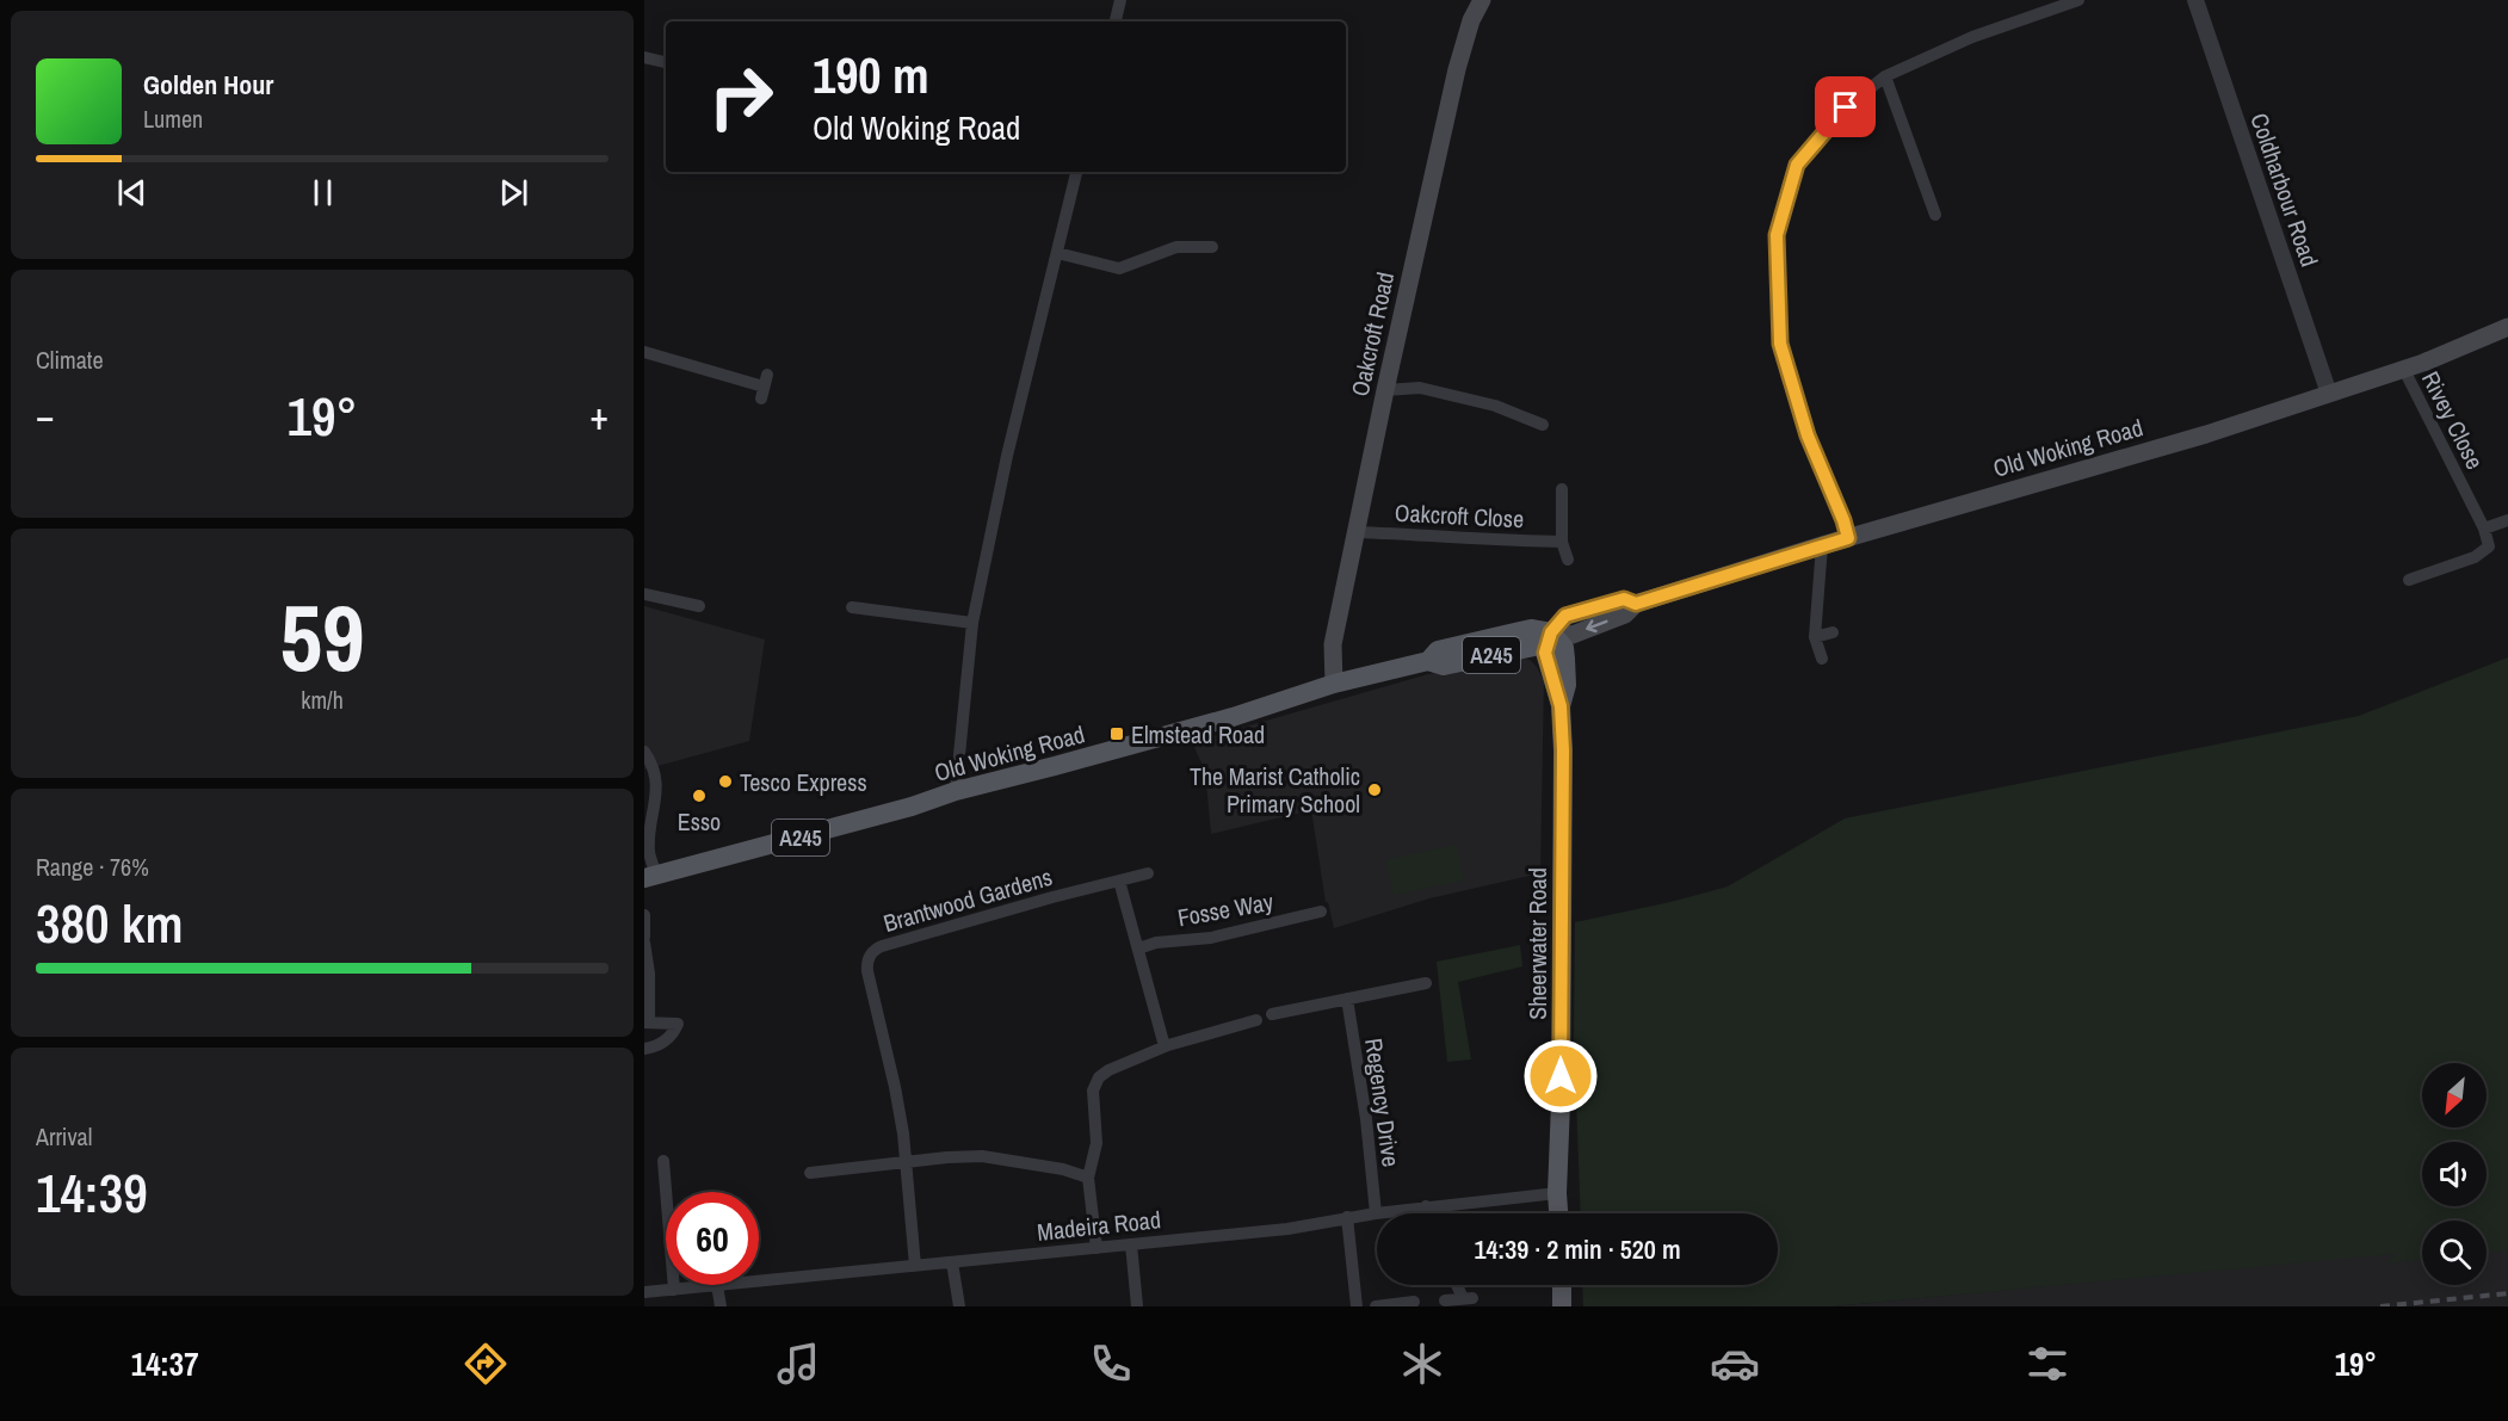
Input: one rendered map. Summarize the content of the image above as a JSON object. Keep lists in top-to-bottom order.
{
  "streets": {
    "main road": [
      "Oakcroft Road",
      "Old Woking Road",
      "A245",
      "Sheerwater Road"
    ],
    "street": [
      "Coldharbour Road",
      "Rivey Close",
      "Oakcroft Close",
      "Brantwood Gardens",
      "Fosse Way",
      "Regency Drive",
      "Madeira Road"
    ]
  },
  "crossings": [
    ["Coldharbour Road", "Old Woking Road"],
    ["Oakcroft Road", "Old Woking Road"],
    ["Oakcroft Road", "Oakcroft Close"],
    ["Rivey Close", "Old Woking Road"],
    ["Old Woking Road", "Sheerwater Road"],
    ["Brantwood Gardens", "Madeira Road"],
    ["Sheerwater Road", "Madeira Road"],
    ["Regency Drive", "Madeira Road"]
  ],
  "places": {
    "transit": ["Elmstead Road"],
    "other": ["Tesco Express", "The Marist Catholic Primary School", "Esso"]
  },
  "north": "bottom left",
  "page": {
    "turn": ["190 m", "Old Woking Road"],
    "song": ["Golden Hour", "Lumen"],
    "tile": [
      "Climate",
      ["59", "km/h"],
      ["Range · 76%", "380 km"],
      ["Arrival", "14:39"]
    ],
    "heat": ["−", "19°", "+"],
    "limit": "60",
    "trip": "14:39 · 2 min · 520 m",
    "tabs": ["14:37", "19°"]
  }
}
